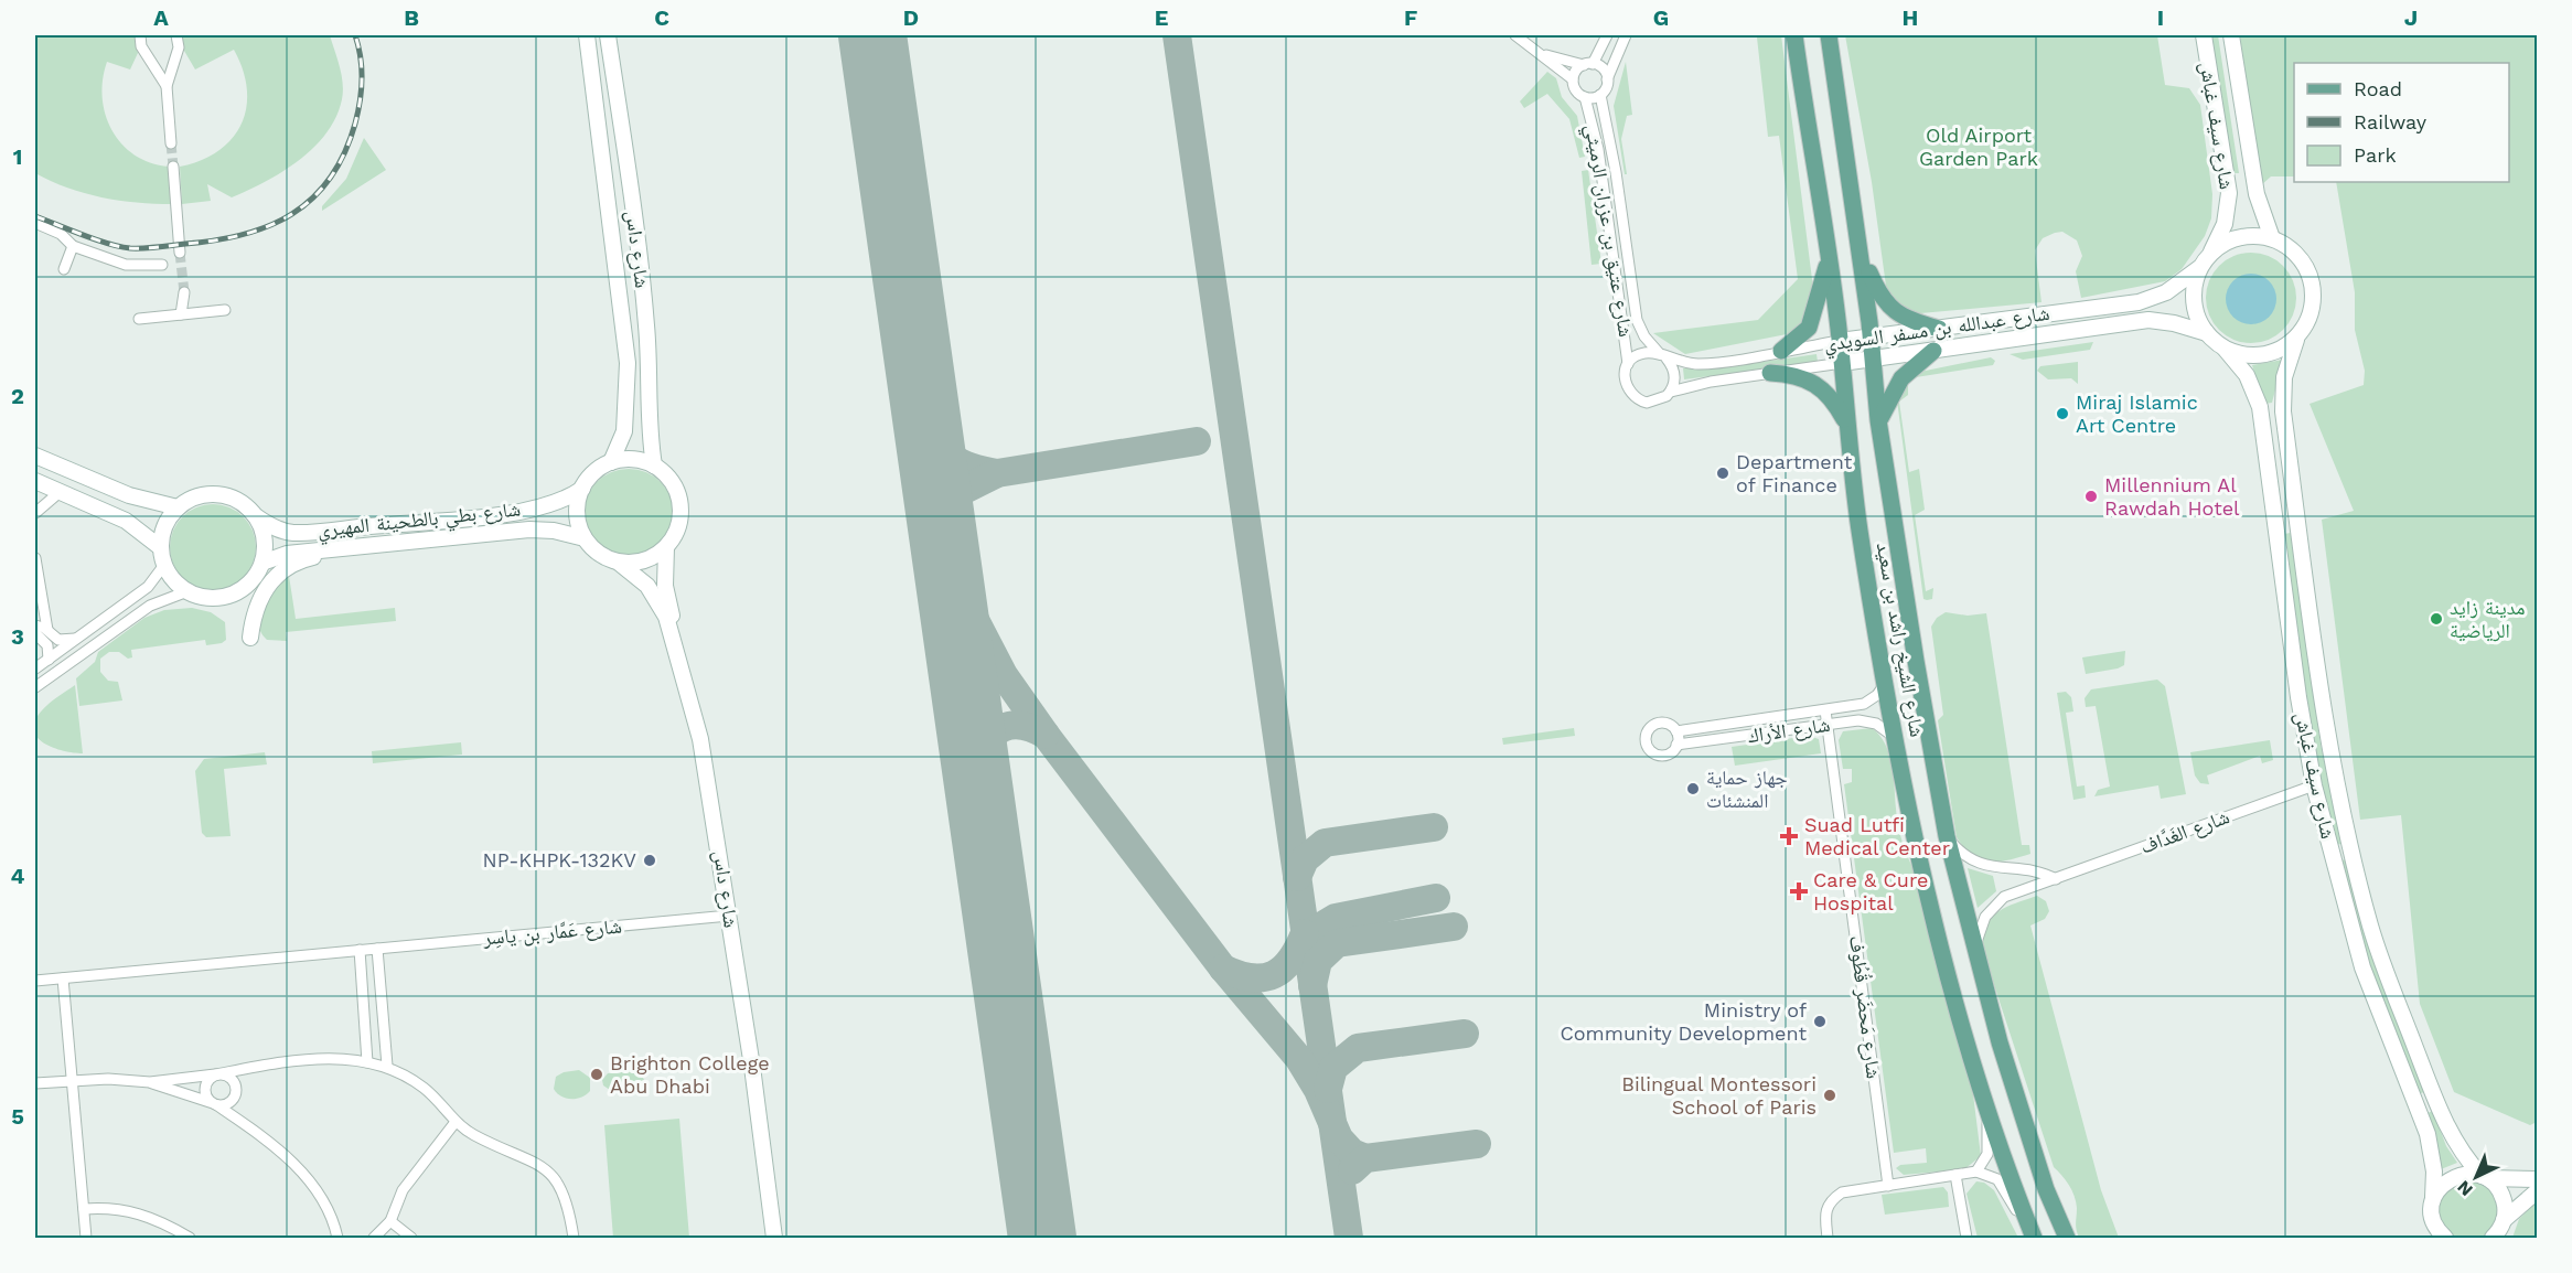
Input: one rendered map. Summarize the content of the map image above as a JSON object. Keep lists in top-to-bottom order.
{
  "streets": {
    "main road": ["شارع الشيخ راشد بن سعيد"],
    "street": [
      "شارع سيف غباش",
      "شارع عتيق بن عزران الرميثي",
      "شارع داس",
      "شارع عبدالله بن مسفر السويدي",
      "شارع بطي بالطحينة المهيري",
      "شارع الأراك",
      "شارع الغَدَّاف",
      "شارع عَمَّار بن ياسِر",
      "شارع مَحضَر قُطُوف"
    ]
  },
  "crossings": [
    ["شارع سيف غباش", "شارع عبدالله بن مسفر السويدي"],
    ["شارع سيف غباش", "شارع الغَدَّاف"],
    ["شارع عتيق بن عزران الرميثي", "شارع عبدالله بن مسفر السويدي"],
    ["شارع داس", "شارع بطي بالطحينة المهيري"],
    ["شارع داس", "شارع عَمَّار بن ياسِر"],
    ["شارع عبدالله بن مسفر السويدي", "شارع الشيخ راشد بن سعيد"],
    ["شارع الشيخ راشد بن سعيد", "شارع الأراك"],
    ["شارع الشيخ راشد بن سعيد", "شارع الغَدَّاف"],
    ["شارع الأراك", "شارع مَحضَر قُطُوف"]
  ],
  "parks": ["Old Airport Garden Park"],
  "places": {
    "other": [
      "Miraj Islamic Art Centre",
      "Department of Finance",
      "Millennium Al Rawdah Hotel",
      "مدينة زايد الرياضية",
      "جهاز حماية المنشئات",
      "NP-KHPK-132KV",
      "Ministry of Community Development",
      "Brighton College Abu Dhabi",
      "Bilingual Montessori School of Paris"
    ],
    "health": ["Suad Lutfi Medical Center", "Care & Cure Hospital"]
  },
  "legend": ["Road", "Railway", "Park"],
  "north": "bottom left",
  "grid": {
    "columns": [
      "A",
      "B",
      "C",
      "D",
      "E",
      "F",
      "G",
      "H",
      "I",
      "J"
    ],
    "rows": [
      "1",
      "2",
      "3",
      "4",
      "5"
    ]
  }
}
